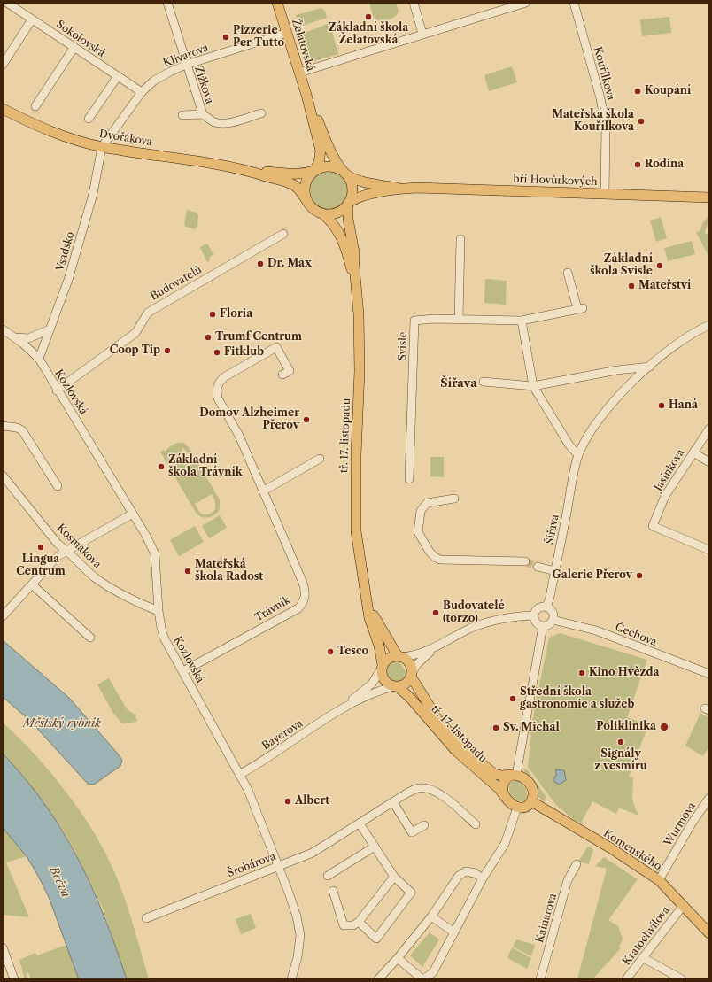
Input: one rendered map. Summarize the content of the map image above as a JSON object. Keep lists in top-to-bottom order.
{
  "streets": {
    "main road": [
      "Želatovská",
      "Dvořákova",
      "bří Hovůrkových",
      "tř. 17. listopadu",
      "Komenského"
    ],
    "street": [
      "Sokolovská",
      "Klivarova",
      "Kouřílkova",
      "Žižkova",
      "Vsadsko",
      "Budovatelů",
      "Svisle",
      "Kozlovská",
      "Jasínkova",
      "Šířava",
      "Kosmákova",
      "Trávník",
      "Čechova",
      "Bayerova",
      "Wurmova",
      "Šrobárova",
      "Kainarova",
      "Kratochvílova"
    ]
  },
  "crossings": [
    ["Sokolovská", "Klivarova"],
    ["Želatovská", "Klivarova"],
    ["Želatovská", "Dvořákova"],
    ["Želatovská", "bří Hovůrkových"],
    ["Želatovská", "tř. 17. listopadu"],
    ["Klivarova", "Žižkova"],
    ["Klivarova", "Dvořákova"],
    ["Klivarova", "Vsadsko"],
    ["Kouřílkova", "bří Hovůrkových"],
    ["Dvořákova", "bří Hovůrkových"],
    ["Dvořákova", "Vsadsko"],
    ["Dvořákova", "tř. 17. listopadu"],
    ["bří Hovůrkových", "tř. 17. listopadu"],
    ["Vsadsko", "Kozlovská"],
    ["Budovatelů", "Kozlovská"],
    ["Kozlovská", "Kosmákova"],
    ["Kozlovská", "Trávník"],
    ["Kozlovská", "Bayerova"],
    ["Kozlovská", "Šrobárova"],
    ["tř. 17. listopadu", "Bayerova"],
    ["tř. 17. listopadu", "Komenského"],
    ["Šířava", "Čechova"],
    ["Wurmova", "Komenského"],
    ["Komenského", "Kratochvílova"]
  ],
  "districts": ["Šířava"],
  "water": ["Městský rybník", "Bečva"],
  "places": [
    "Základní škola Želatovská",
    "Pizzerie Per Tutto",
    "Koupání",
    "Mateřská škola Kouřílkova",
    "Rodina",
    "Dr. Max",
    "Základní škola Svisle",
    "Mateřství",
    "Floria",
    "Trumf Centrum",
    "Coop Tip",
    "Fitklub",
    "Haná",
    "Domov Alzheimer Přerov",
    "Základní škola Trávník",
    "Lingua Centrum",
    "Mateřská škola Radost",
    "Galerie Přerov",
    "Budovatelé (torzo)",
    "Tesco",
    "Kino Hvězda",
    "Střední škola gastronomie a služeb",
    "Poliklinika",
    "Sv. Michal",
    "Signály z vesmíru",
    "Albert"
  ]
}
